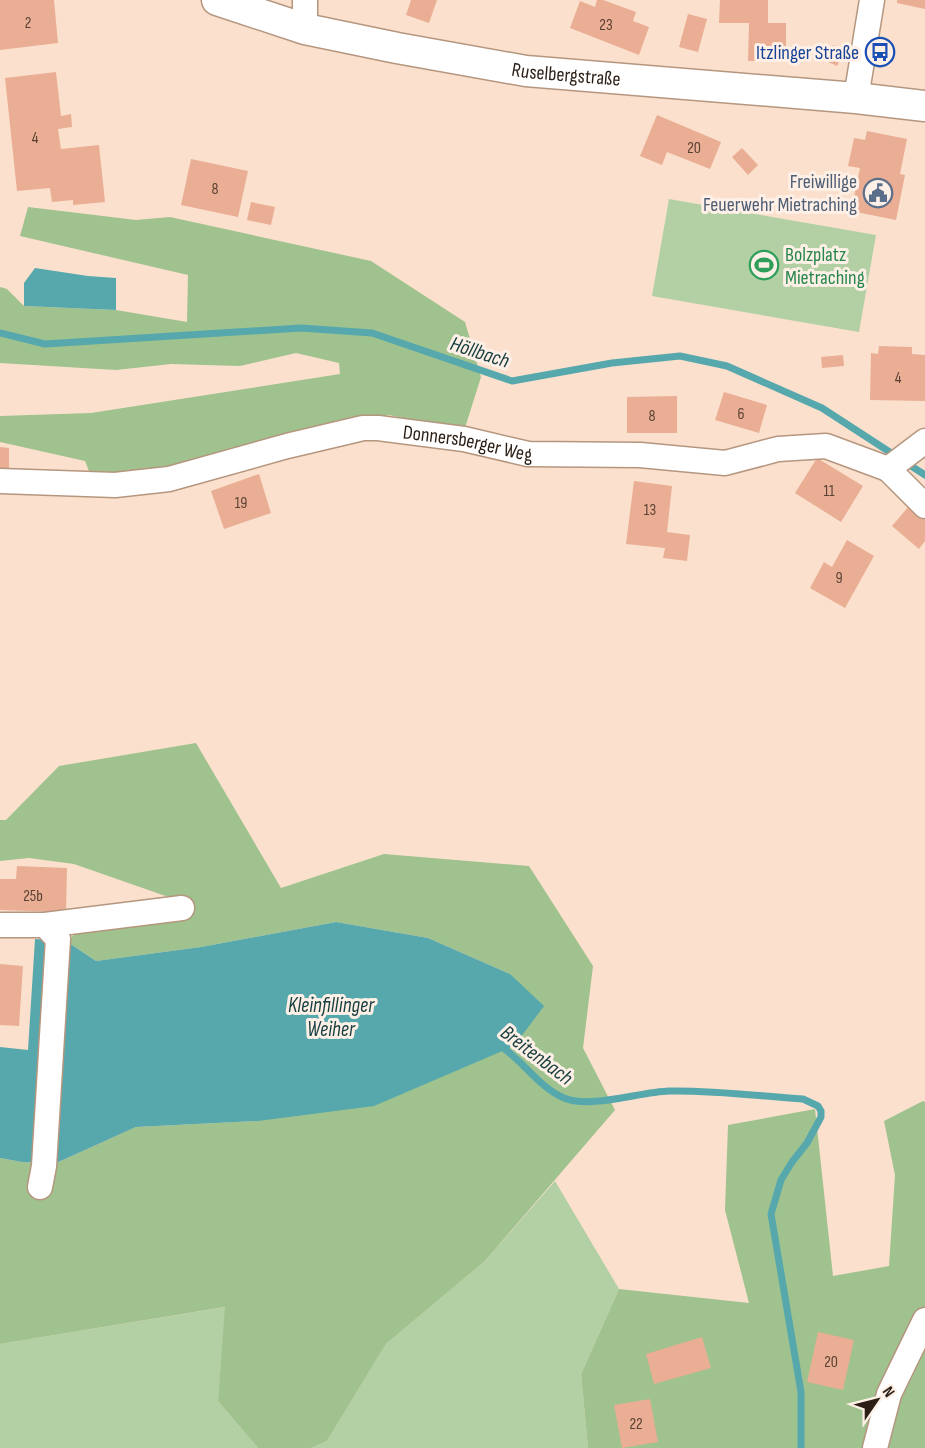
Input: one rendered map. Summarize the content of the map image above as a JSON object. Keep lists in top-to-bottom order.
{
  "streets": {
    "main road": ["Ruselbergstraße"],
    "street": ["Donnersberger Weg"]
  },
  "water": ["Höllbach", "Kleinfillinger Weiher", "Breitenbach"],
  "places": {
    "bus stop": ["Itzlinger Straße"],
    "public building": ["Freiwillige Feuerwehr Mietraching"],
    "sports": ["Bolzplatz Mietraching"]
  },
  "house_numbers": [
    "2",
    "23",
    "4",
    "20",
    "8",
    "4",
    "6",
    "8",
    "11",
    "19",
    "13",
    "9",
    "25b",
    "20",
    "22"
  ],
  "north": "top right"
}
